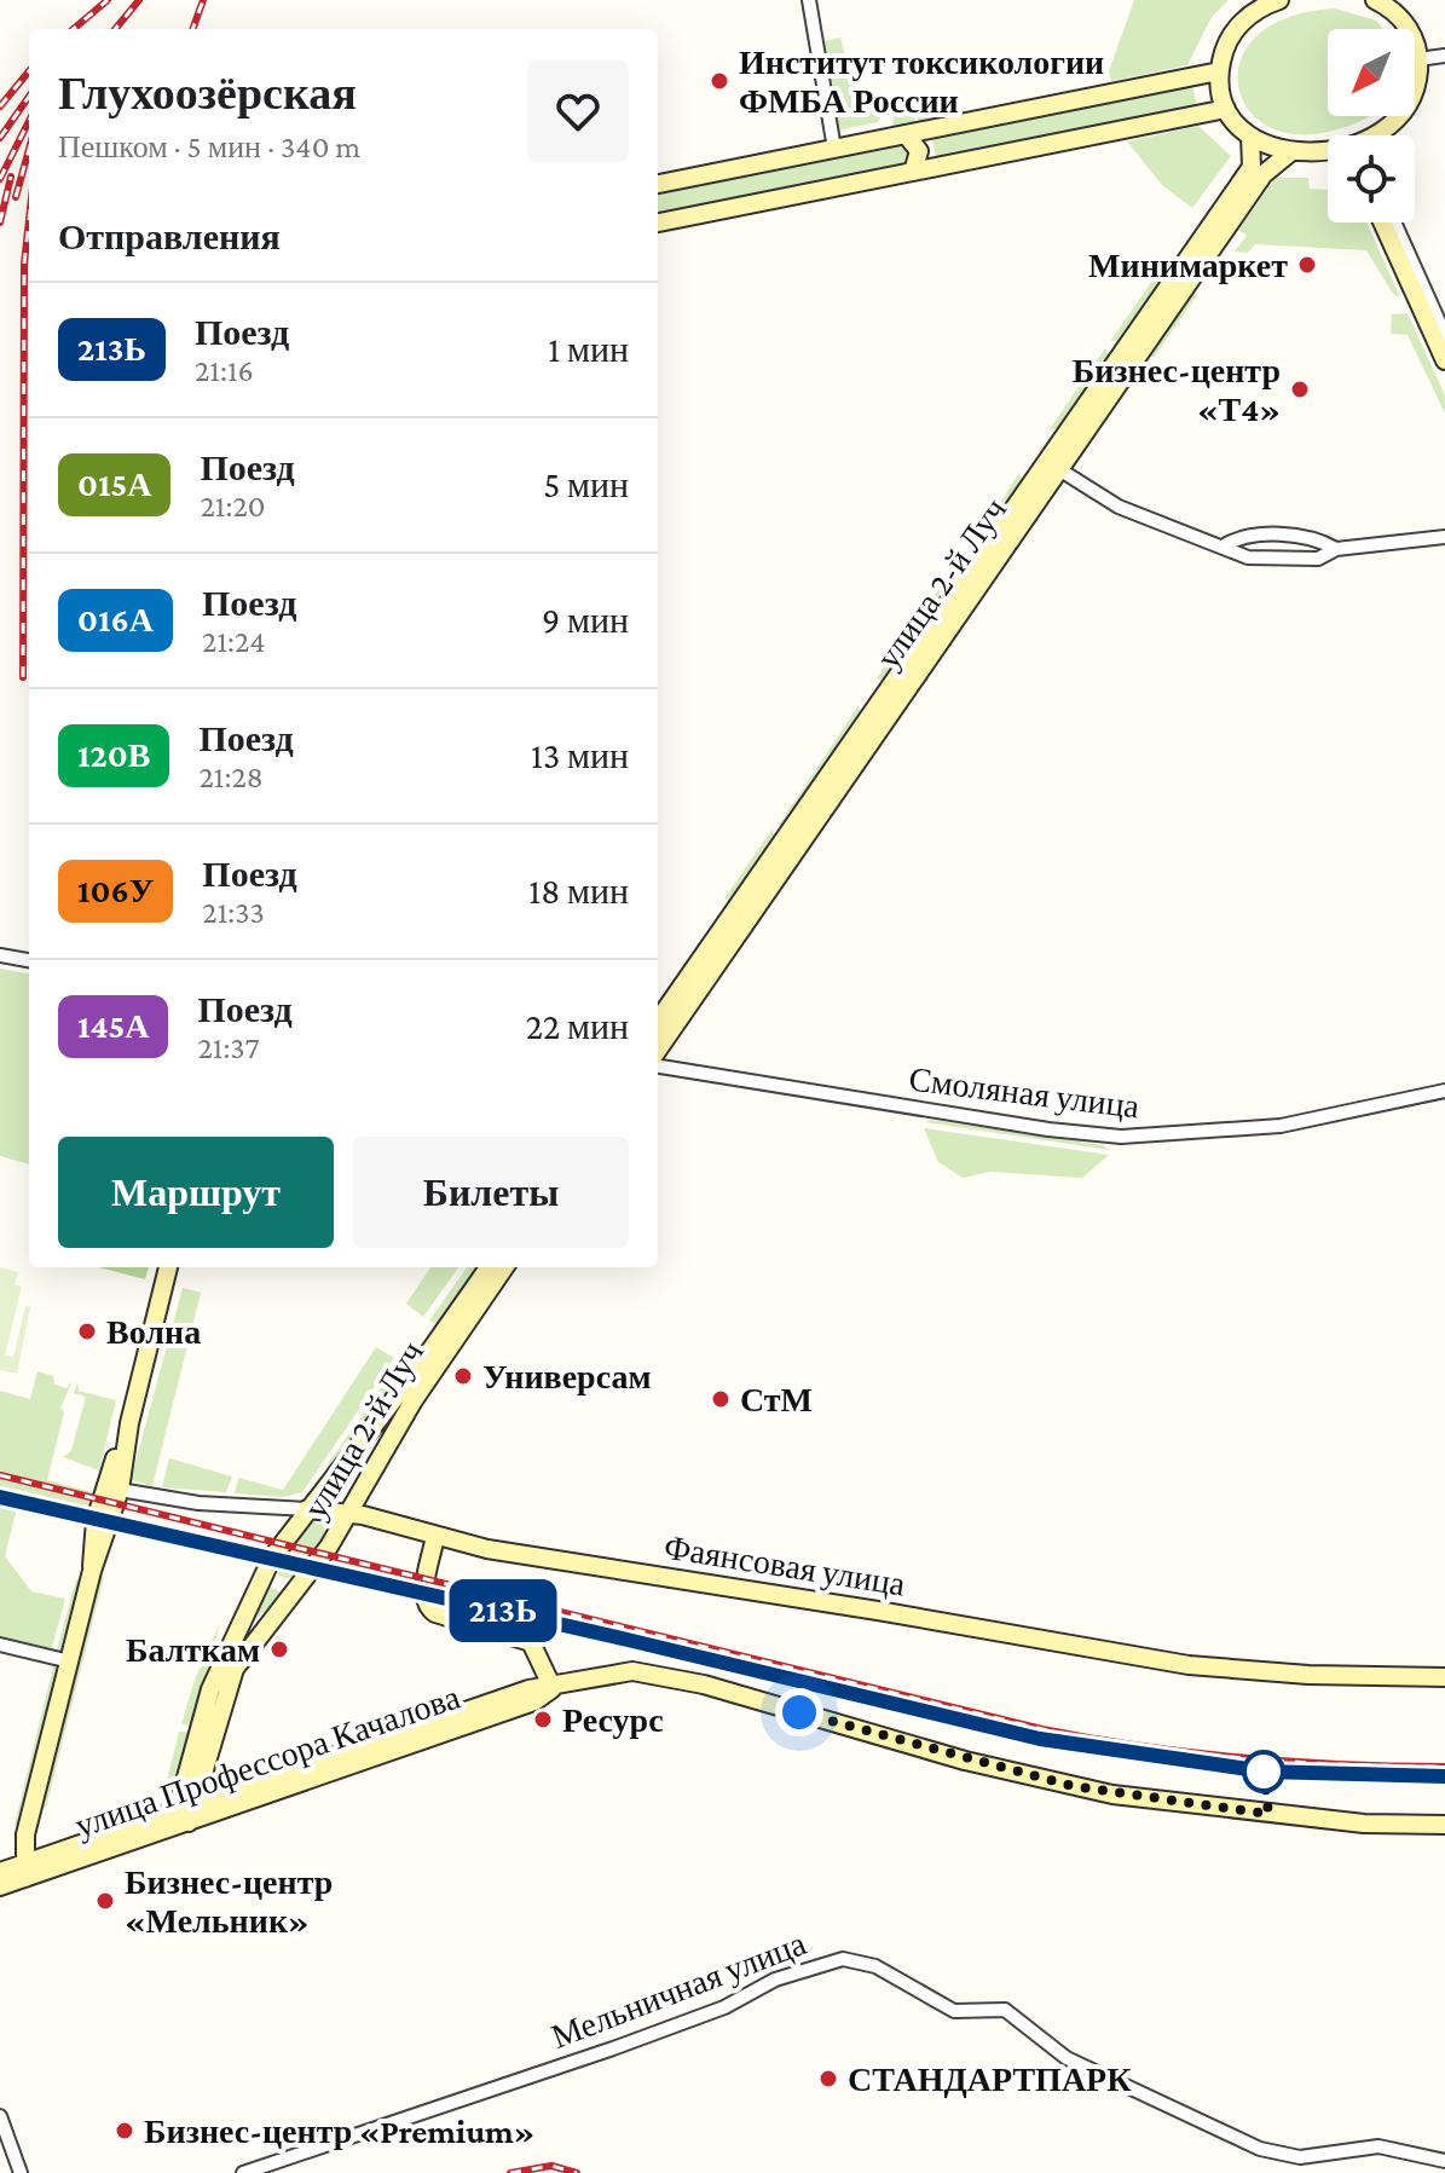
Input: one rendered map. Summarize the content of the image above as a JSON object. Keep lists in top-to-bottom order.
{
  "streets": {
    "street": [
      "улица 2-й Луч",
      "Смоляная улица",
      "Фаянсовая улица",
      "улица Профессора Качалова",
      "Мельничная улица"
    ]
  },
  "crossings": [
    ["улица 2-й Луч", "Фаянсовая улица"],
    ["улица 2-й Луч", "улица Профессора Качалова"]
  ],
  "places": [
    "Институт токсикологии ФМБА России",
    "Минимаркет",
    "Бизнес-центр «Т4»",
    "Волна",
    "Универсам",
    "СтМ",
    "Балткам",
    "Ресурс",
    "Бизнес-центр «Мельник»",
    "СТАНДАРТПАРК",
    "Бизнес-центр «Premium»"
  ],
  "north": "bottom left",
  "page": {
    "on_map": "213Ь",
    "heading": [
      ["Глухоозёрская", "Пешком · 5 мин · 340 m"],
      "Отправления"
    ],
    "list": [
      {
        "mark": "213Ь",
        "name": "Поезд",
        "note": "21:16",
        "value": "1 мин"
      },
      {
        "mark": "015А",
        "name": "Поезд",
        "note": "21:20",
        "value": "5 мин"
      },
      {
        "mark": "016А",
        "name": "Поезд",
        "note": "21:24",
        "value": "9 мин"
      },
      {
        "mark": "120В",
        "name": "Поезд",
        "note": "21:28",
        "value": "13 мин"
      },
      {
        "mark": "106У",
        "name": "Поезд",
        "note": "21:33",
        "value": "18 мин"
      },
      {
        "mark": "145А",
        "name": "Поезд",
        "note": "21:37",
        "value": "22 мин"
      }
    ],
    "buttons": ["Маршрут", "Билеты"]
  }
}
